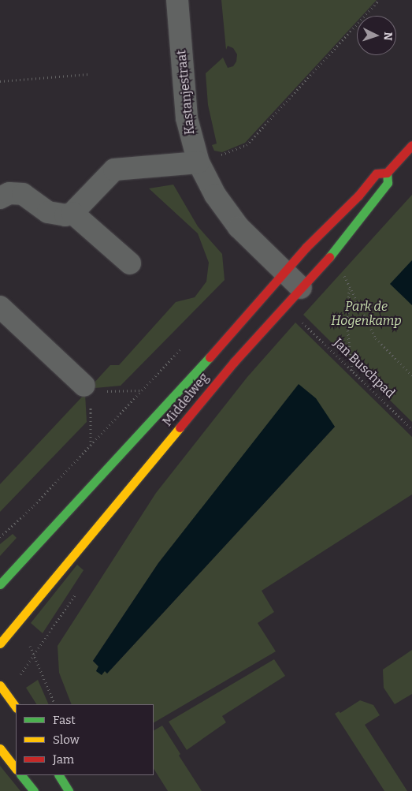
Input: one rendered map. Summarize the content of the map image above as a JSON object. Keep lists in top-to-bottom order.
{
  "streets": {
    "main road": ["Middelweg"],
    "street": ["Kastanjestraat"],
    "path": ["Jan Buschpad"]
  },
  "crossings": [
    ["Kastanjestraat", "Middelweg"],
    ["Jan Buschpad", "Middelweg"]
  ],
  "parks": ["Park de Hogenkamp"],
  "legend": ["Fast", "Slow", "Jam"],
  "north": "right"
}
